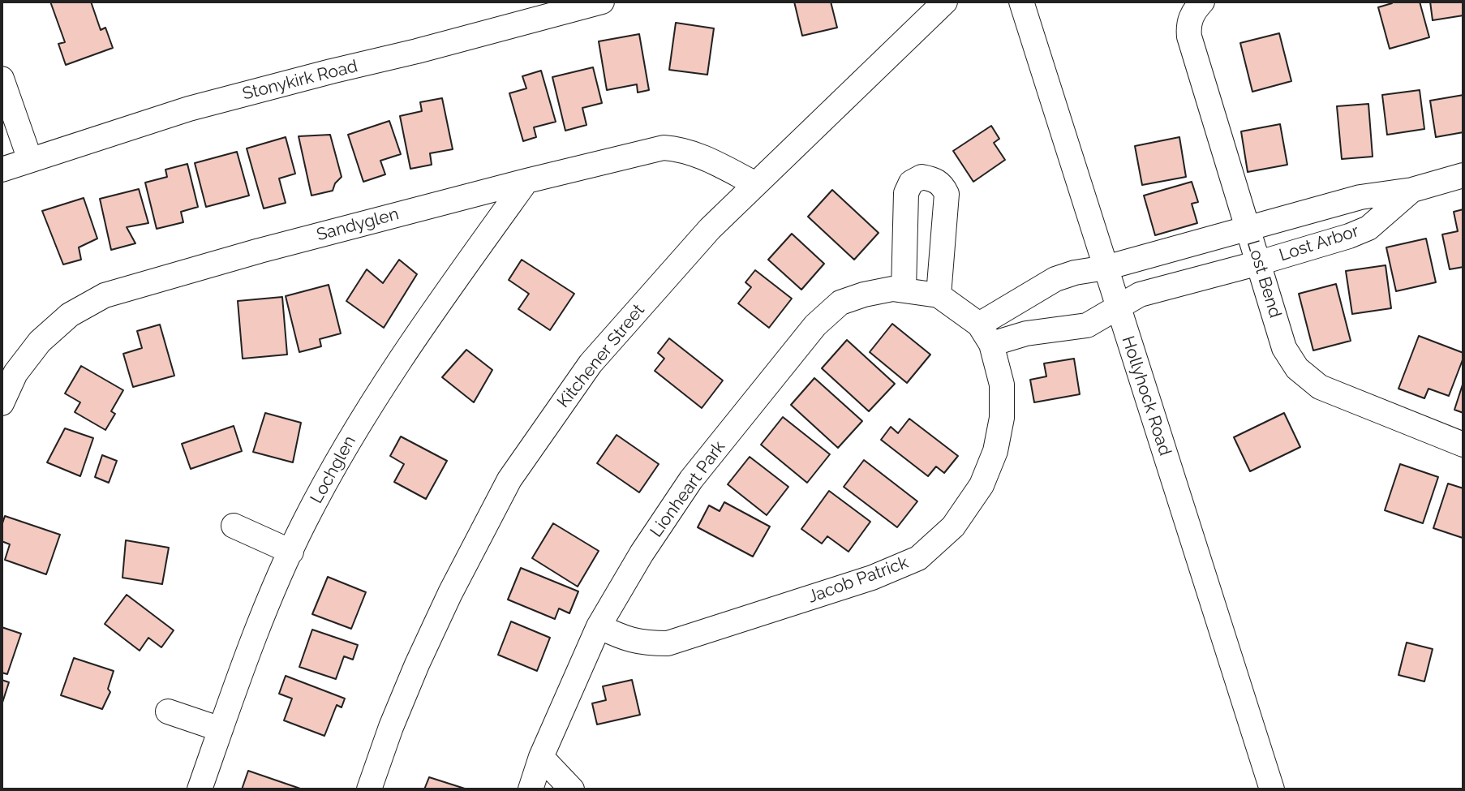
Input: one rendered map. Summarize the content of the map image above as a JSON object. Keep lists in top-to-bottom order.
{
  "streets": {
    "street": [
      "Stonykirk Road",
      "Sandyglen",
      "Lost Arbor",
      "Lost Bend",
      "Kitchener Street",
      "Hollyhock Road",
      "Lochglen",
      "Lionheart Park",
      "Jacob Patrick"
    ]
  },
  "crossings": [
    ["Sandyglen", "Kitchener Street"],
    ["Sandyglen", "Lochglen"],
    ["Lost Arbor", "Lost Bend"],
    ["Lost Arbor", "Hollyhock Road"],
    ["Lionheart Park", "Jacob Patrick"]
  ]
}
